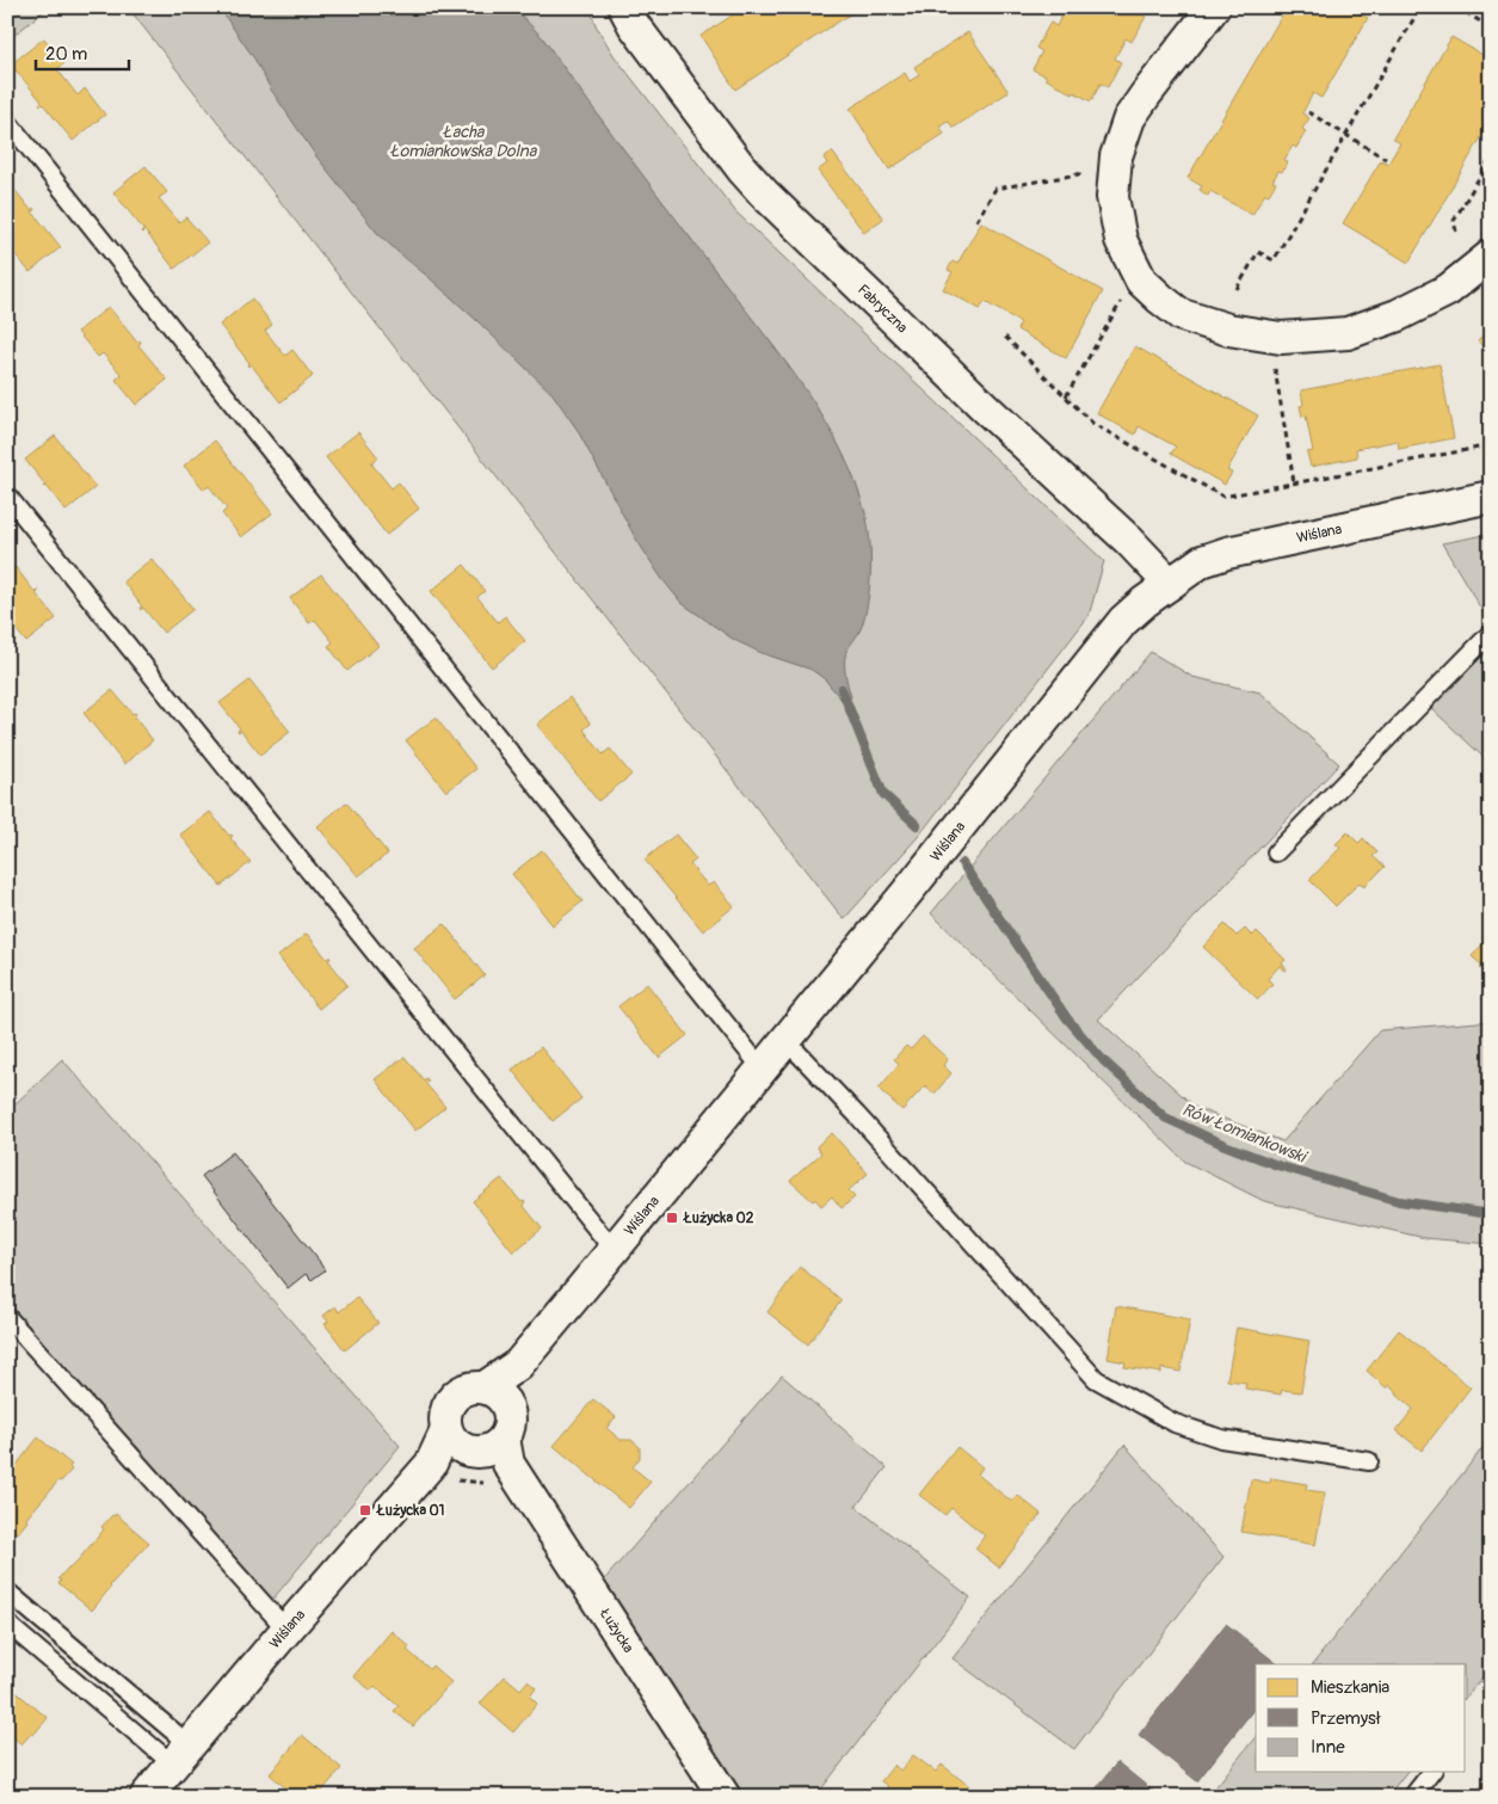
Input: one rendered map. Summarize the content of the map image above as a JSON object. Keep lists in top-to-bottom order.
{
  "streets": {
    "street": ["Fabryczna", "Wiślana", "Łużycka"]
  },
  "crossings": [
    ["Fabryczna", "Wiślana"],
    ["Wiślana", "Łużycka"]
  ],
  "water": ["Łacha Łomiankowska Dolna", "Rów Łomiankowski"],
  "places": {
    "transit": ["Łużycka 02", "Łużycka 01"]
  },
  "legend": ["Mieszkania", "Przemysł", "Inne"],
  "scale_bar": "20 m"
}
